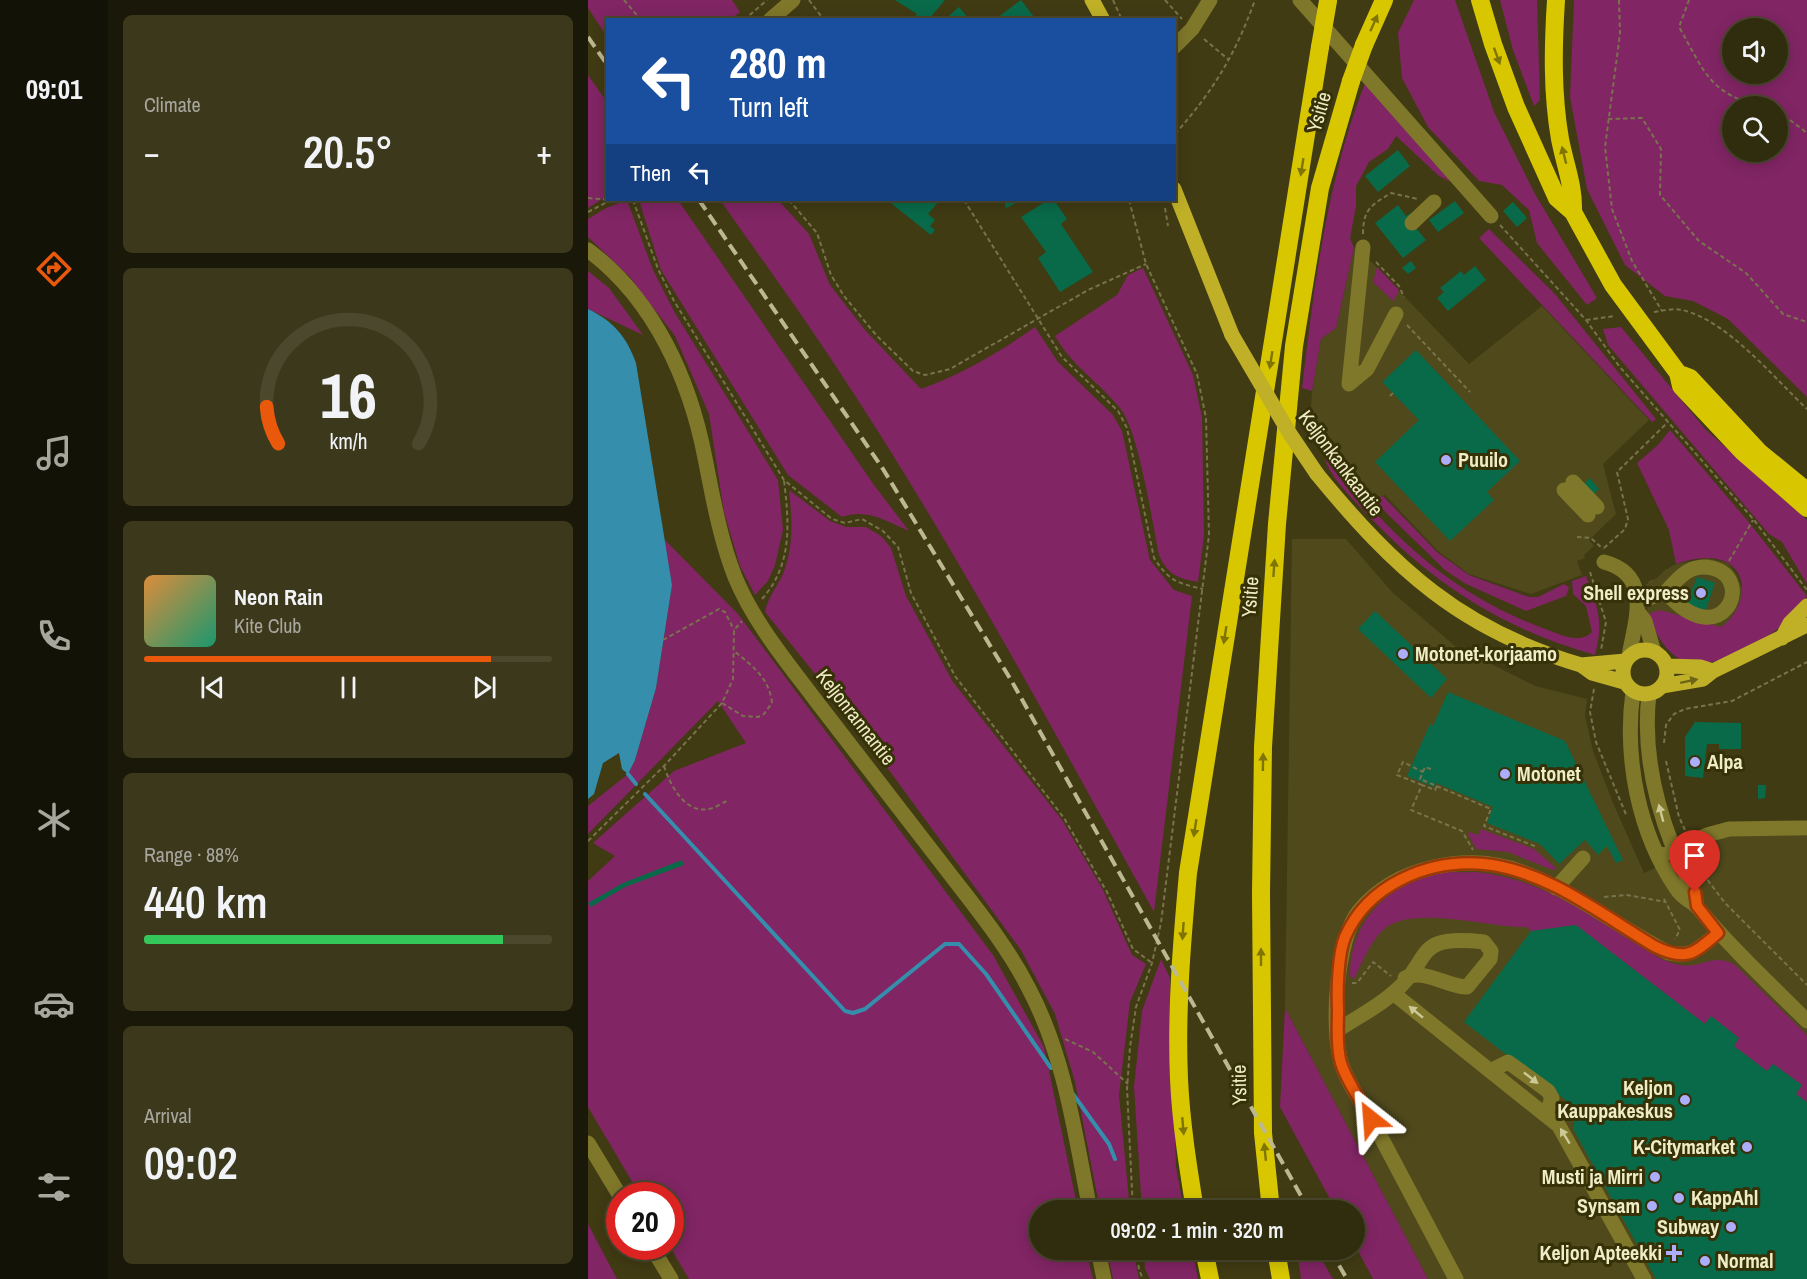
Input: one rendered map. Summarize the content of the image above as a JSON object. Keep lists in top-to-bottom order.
{
  "streets": {
    "highway": ["Ysitie"],
    "main road": ["Keljonkankaantie"],
    "street": ["Keljonrannantie"]
  },
  "places": {
    "other": [
      "Puuilo",
      "Shell express",
      "Motonet-korjaamo",
      "Alpa",
      "Motonet",
      "Keljon Kauppakeskus",
      "K-Citymarket",
      "Musti ja Mirri",
      "KappAhl",
      "Synsam",
      "Subway",
      "Normal"
    ],
    "health": ["Keljon Apteekki"]
  },
  "page": {
    "tabs": "09:01",
    "tile": [
      "Climate",
      ["Range · 88%", "440 km"],
      ["Arrival", "09:02"]
    ],
    "turn": ["280 m", "Turn left"],
    "heat": ["−", "20.5°", "+"],
    "then": "Then",
    "song": ["Neon Rain", "Kite Club"],
    "limit": "20",
    "trip": "09:02 · 1 min · 320 m",
    "gauge": ["16", "km/h"]
  }
}
